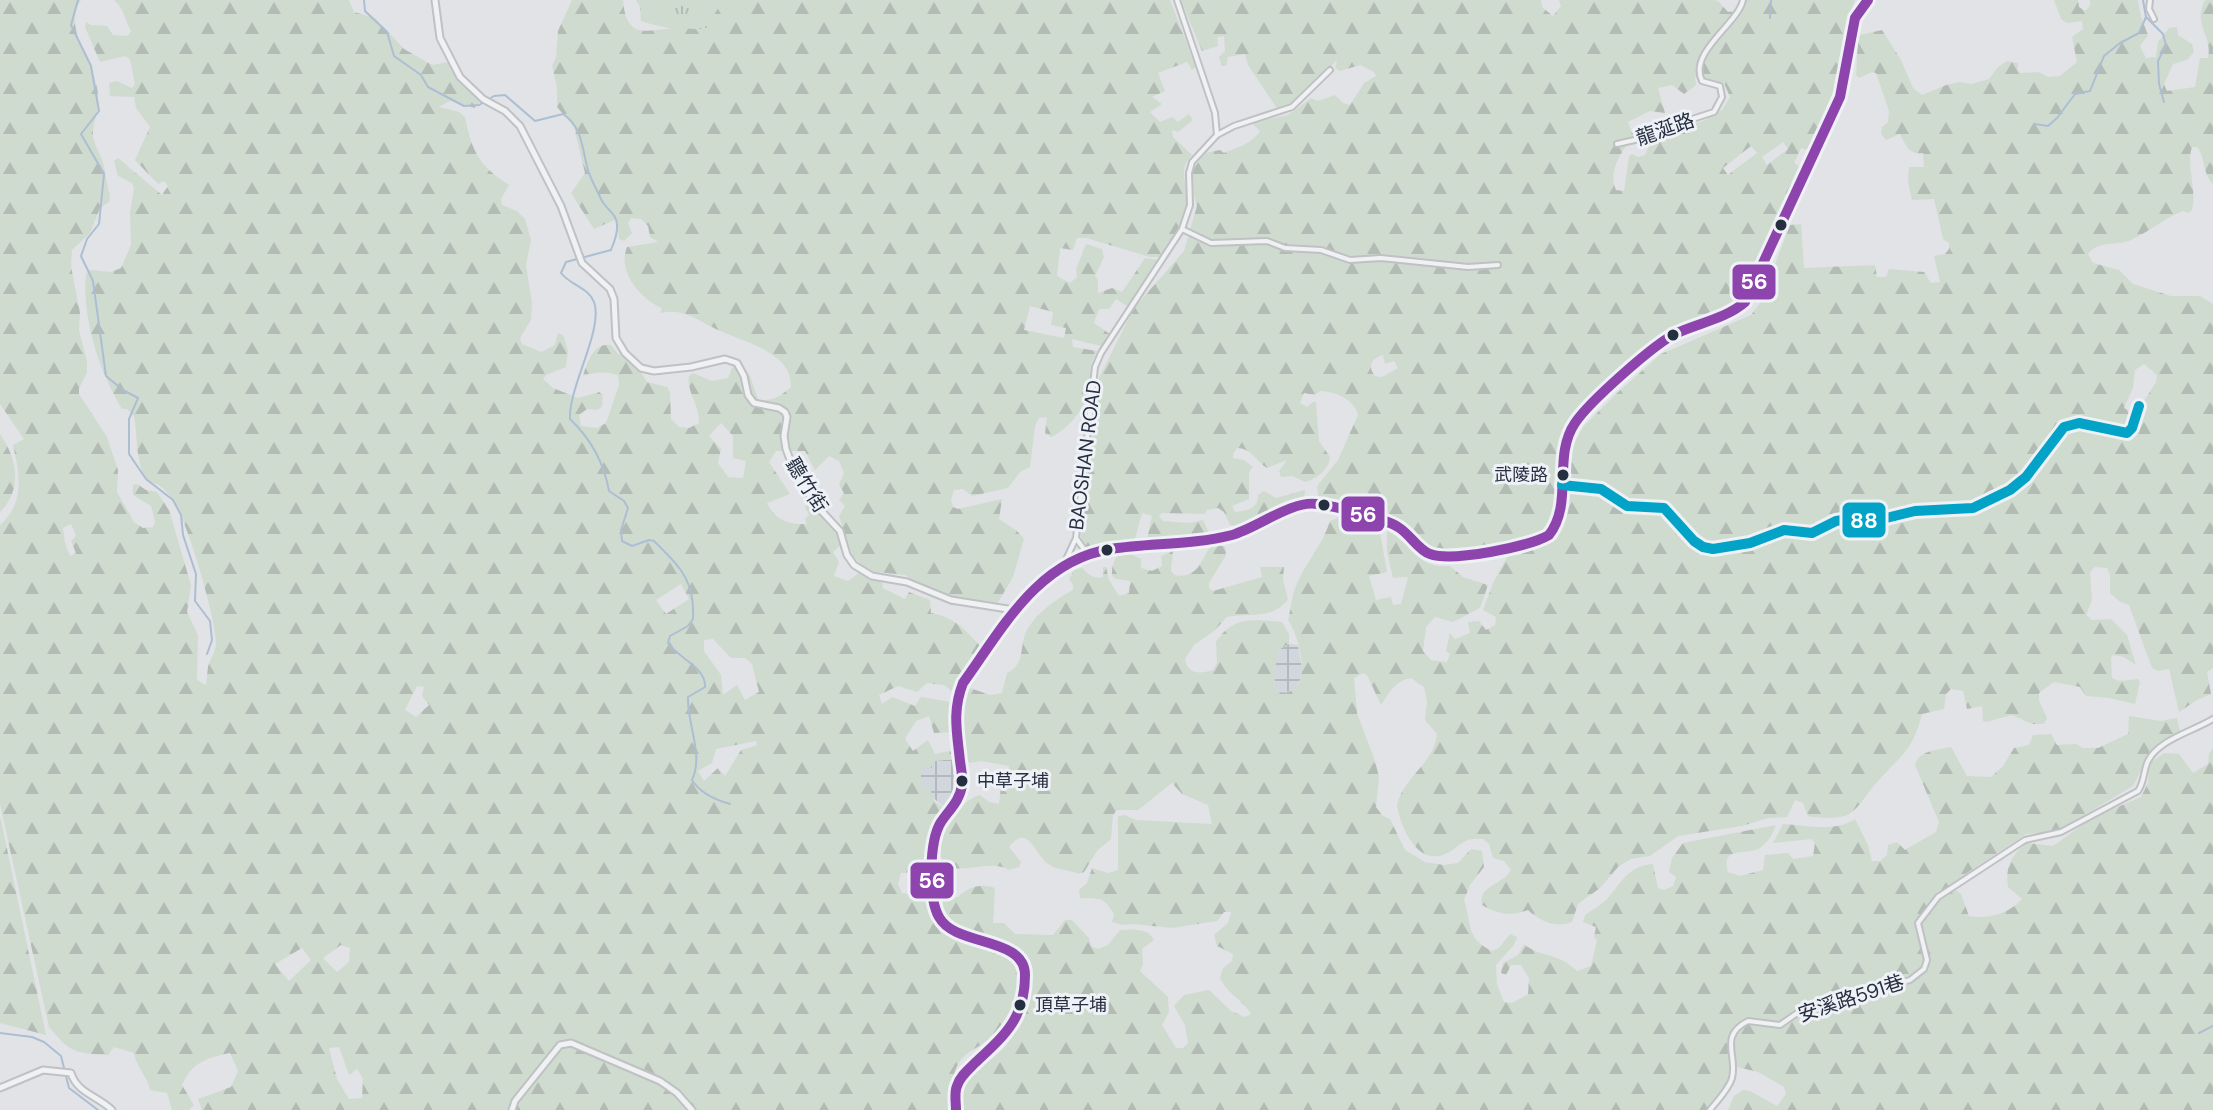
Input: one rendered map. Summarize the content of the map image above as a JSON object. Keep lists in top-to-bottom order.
{
  "streets": {
    "street": [
      "龍涎路",
      "BAOSHAN ROAD",
      "聽竹街",
      "安溪路591巷"
    ]
  },
  "places": ["武陵路", "中草子埔", "頂草子埔"],
  "lines": ["transit line 56", "transit line 88"]
}
